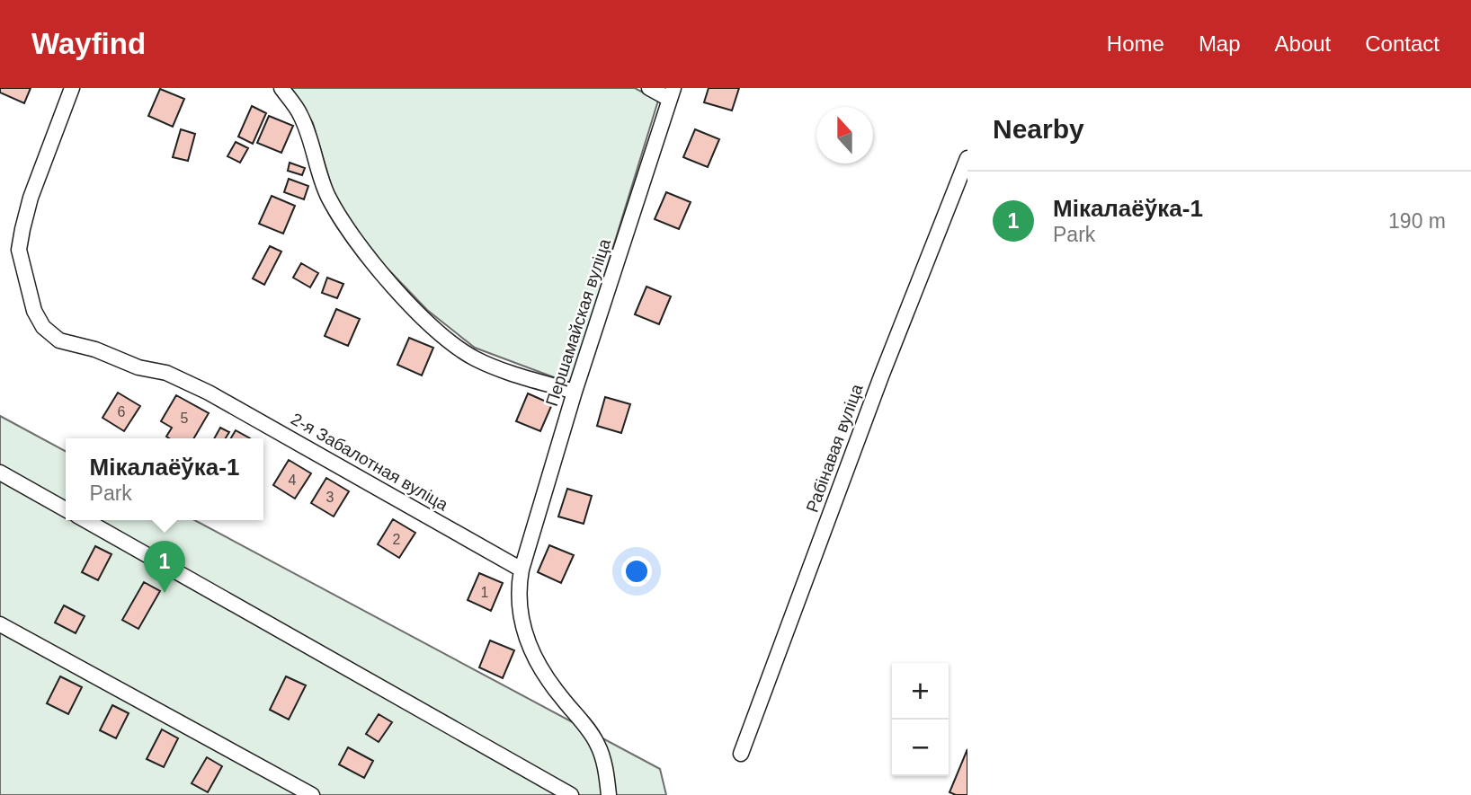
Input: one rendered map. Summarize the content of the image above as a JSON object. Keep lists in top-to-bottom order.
{
  "streets": {
    "street": ["Першамайская вуліца", "Рабінавая вуліца", "2-я Забалотная вуліца"]
  },
  "crossings": [
    ["Першамайская вуліца", "2-я Забалотная вуліца"]
  ],
  "house_numbers": [
    "6",
    "5",
    "4",
    "3",
    "2",
    "1"
  ],
  "north": "top",
  "page": {
    "header": "Wayfind",
    "nav": [
      "Home",
      "Map",
      "About",
      "Contact"
    ],
    "heading": "Nearby",
    "list": [
      {
        "mark": "1",
        "name": "Мікалаёўка-1",
        "note": "Park",
        "value": "190 m"
      }
    ],
    "popup": ["Мікалаёўка-1", "Park"],
    "pins": "1",
    "map_buttons": ["+", "−"]
  }
}
